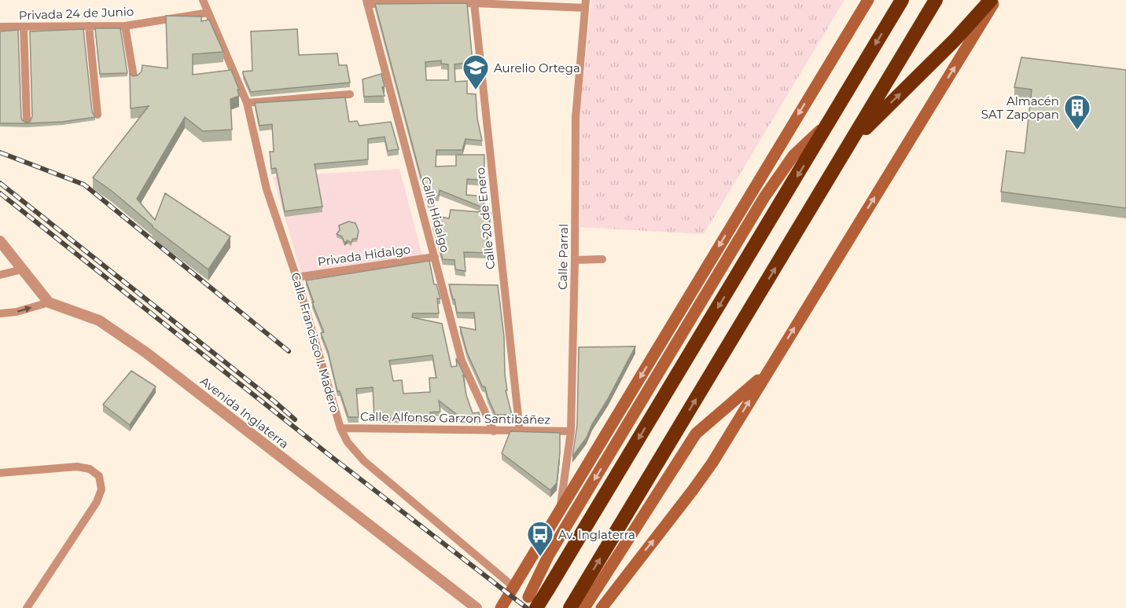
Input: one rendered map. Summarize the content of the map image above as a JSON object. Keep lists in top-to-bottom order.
{
  "streets": {
    "main road": ["Calle Francisco I. Madero"],
    "street": [
      "Privada 24 de Junio",
      "Calle Hidalgo",
      "Calle 20 de Enero",
      "Privada Hidalgo",
      "Calle Parral",
      "Avenida Inglaterra",
      "Calle Alfonso Garzon Santibáñez"
    ]
  },
  "crossings": [
    ["Privada 24 de Junio", "Calle Francisco I. Madero"],
    ["Calle Hidalgo", "Privada Hidalgo"],
    ["Calle Hidalgo", "Calle Alfonso Garzon Santibáñez"],
    ["Calle 20 de Enero", "Calle Alfonso Garzon Santibáñez"],
    ["Privada Hidalgo", "Calle Francisco I. Madero"],
    ["Calle Parral", "Calle Alfonso Garzon Santibáñez"],
    ["Calle Francisco I. Madero", "Calle Alfonso Garzon Santibáñez"]
  ],
  "places": {
    "school or university": ["Aurelio Ortega"],
    "building": ["Almacén SAT Zapopan"],
    "bus stop": ["Av. Inglaterra"]
  }
}
